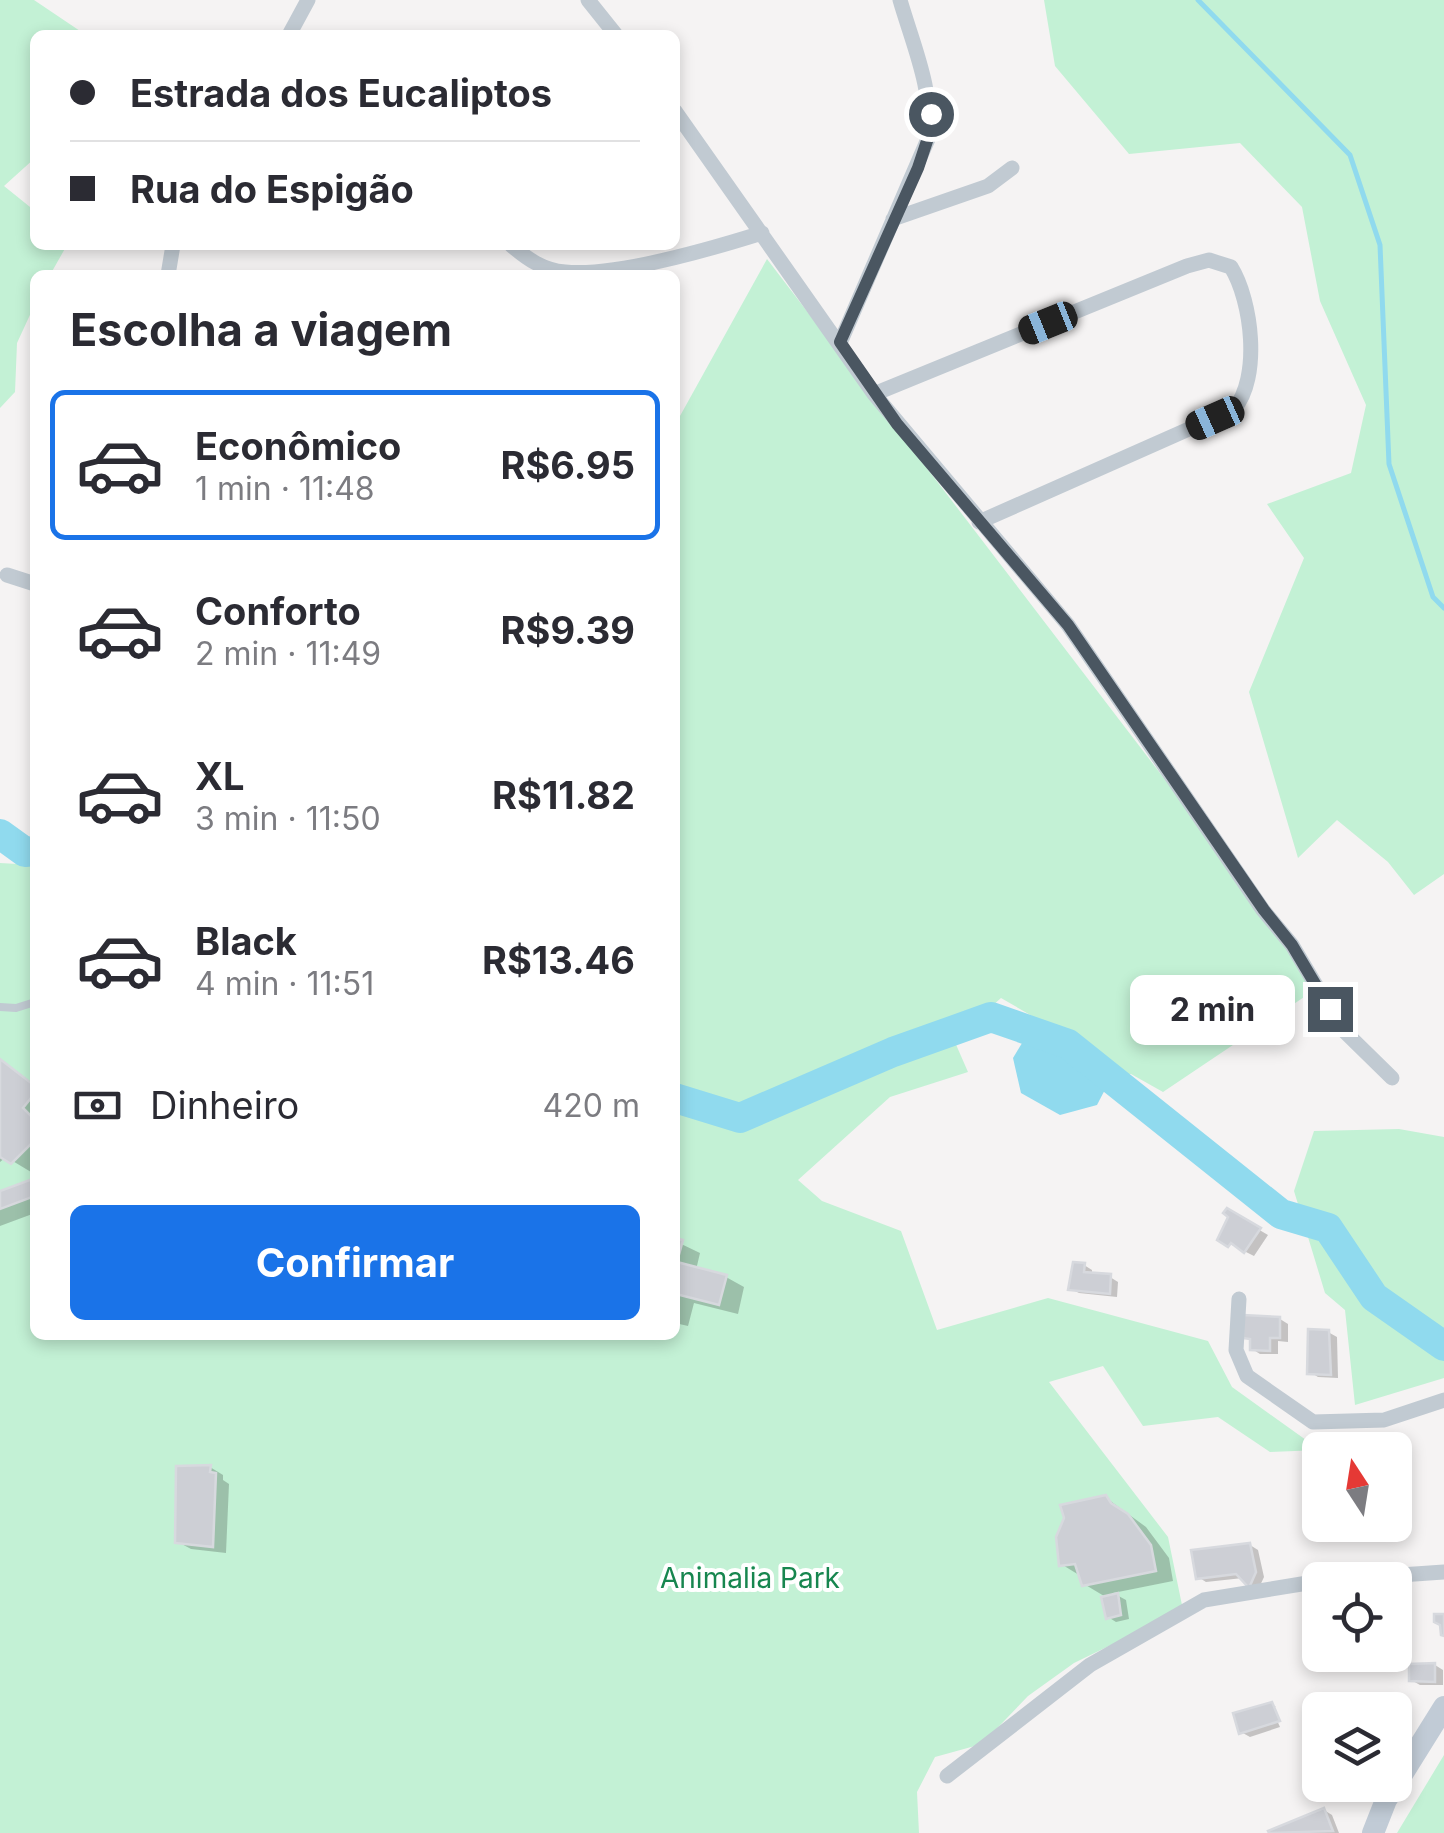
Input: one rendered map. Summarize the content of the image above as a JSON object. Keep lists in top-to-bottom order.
{
  "parks": ["Animalia Park"],
  "north": "top",
  "page": {
    "banner": ["Estrada dos Eucaliptos", "Rua do Espigão"],
    "heading": "Escolha a viagem",
    "list": [
      {
        "name": "Econômico",
        "note": "1 min · 11:48",
        "value": "R$6.95"
      },
      {
        "name": "Conforto",
        "note": "2 min · 11:49",
        "value": "R$9.39"
      },
      {
        "name": "XL",
        "note": "3 min · 11:50",
        "value": "R$11.82"
      },
      {
        "name": "Black",
        "note": "4 min · 11:51",
        "value": "R$13.46"
      }
    ],
    "bubble": "2 min",
    "pay": ["Dinheiro", "420 m"],
    "buttons": "Confirmar"
  }
}
